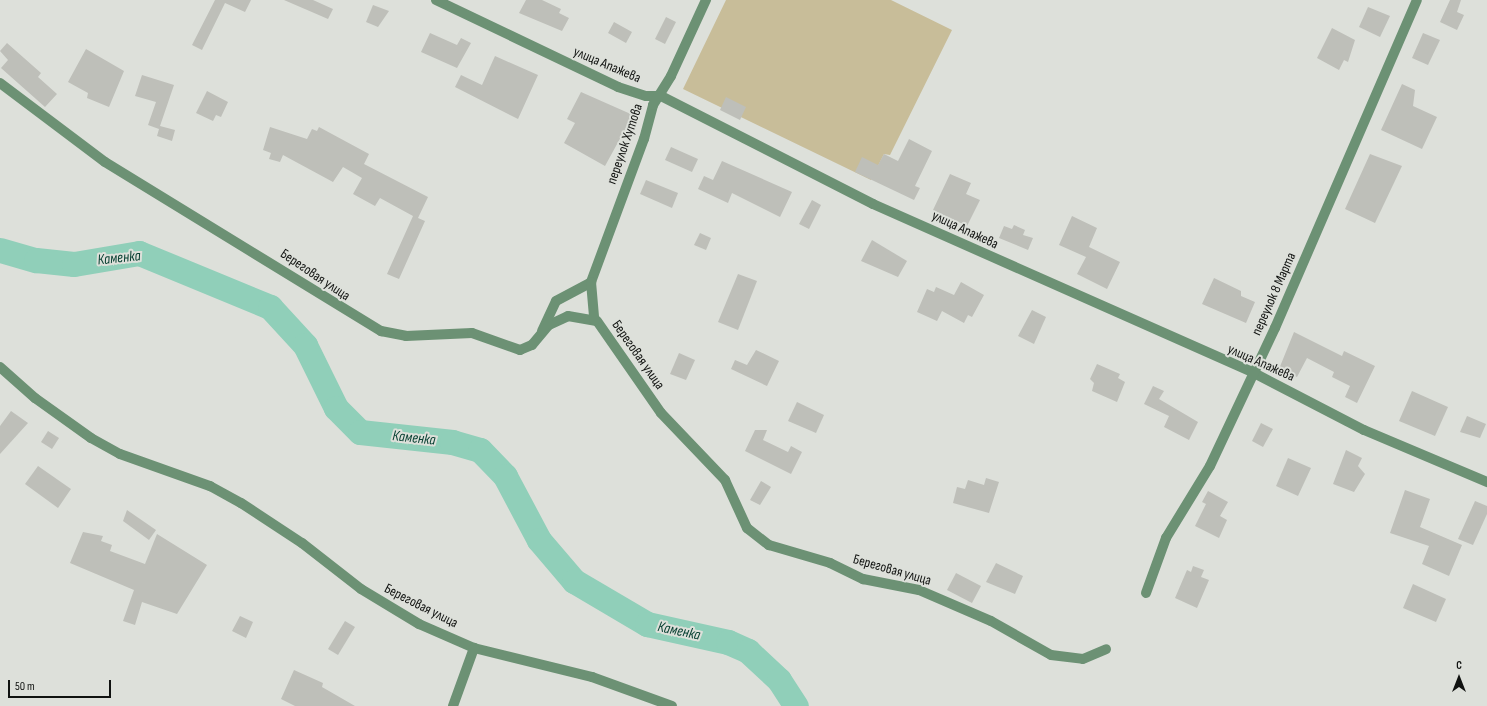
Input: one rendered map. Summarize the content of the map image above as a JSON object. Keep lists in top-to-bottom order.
{
  "streets": {
    "street": [
      "улица Апажева",
      "переулок Хутова",
      "Береговая улица",
      "переулок 8 Марта"
    ]
  },
  "crossings": [
    ["улица Апажева", "переулок Хутова"],
    ["улица Апажева", "переулок 8 Марта"]
  ],
  "water": ["Каменка"],
  "scale_bar": "50 m",
  "north": "top"
}
